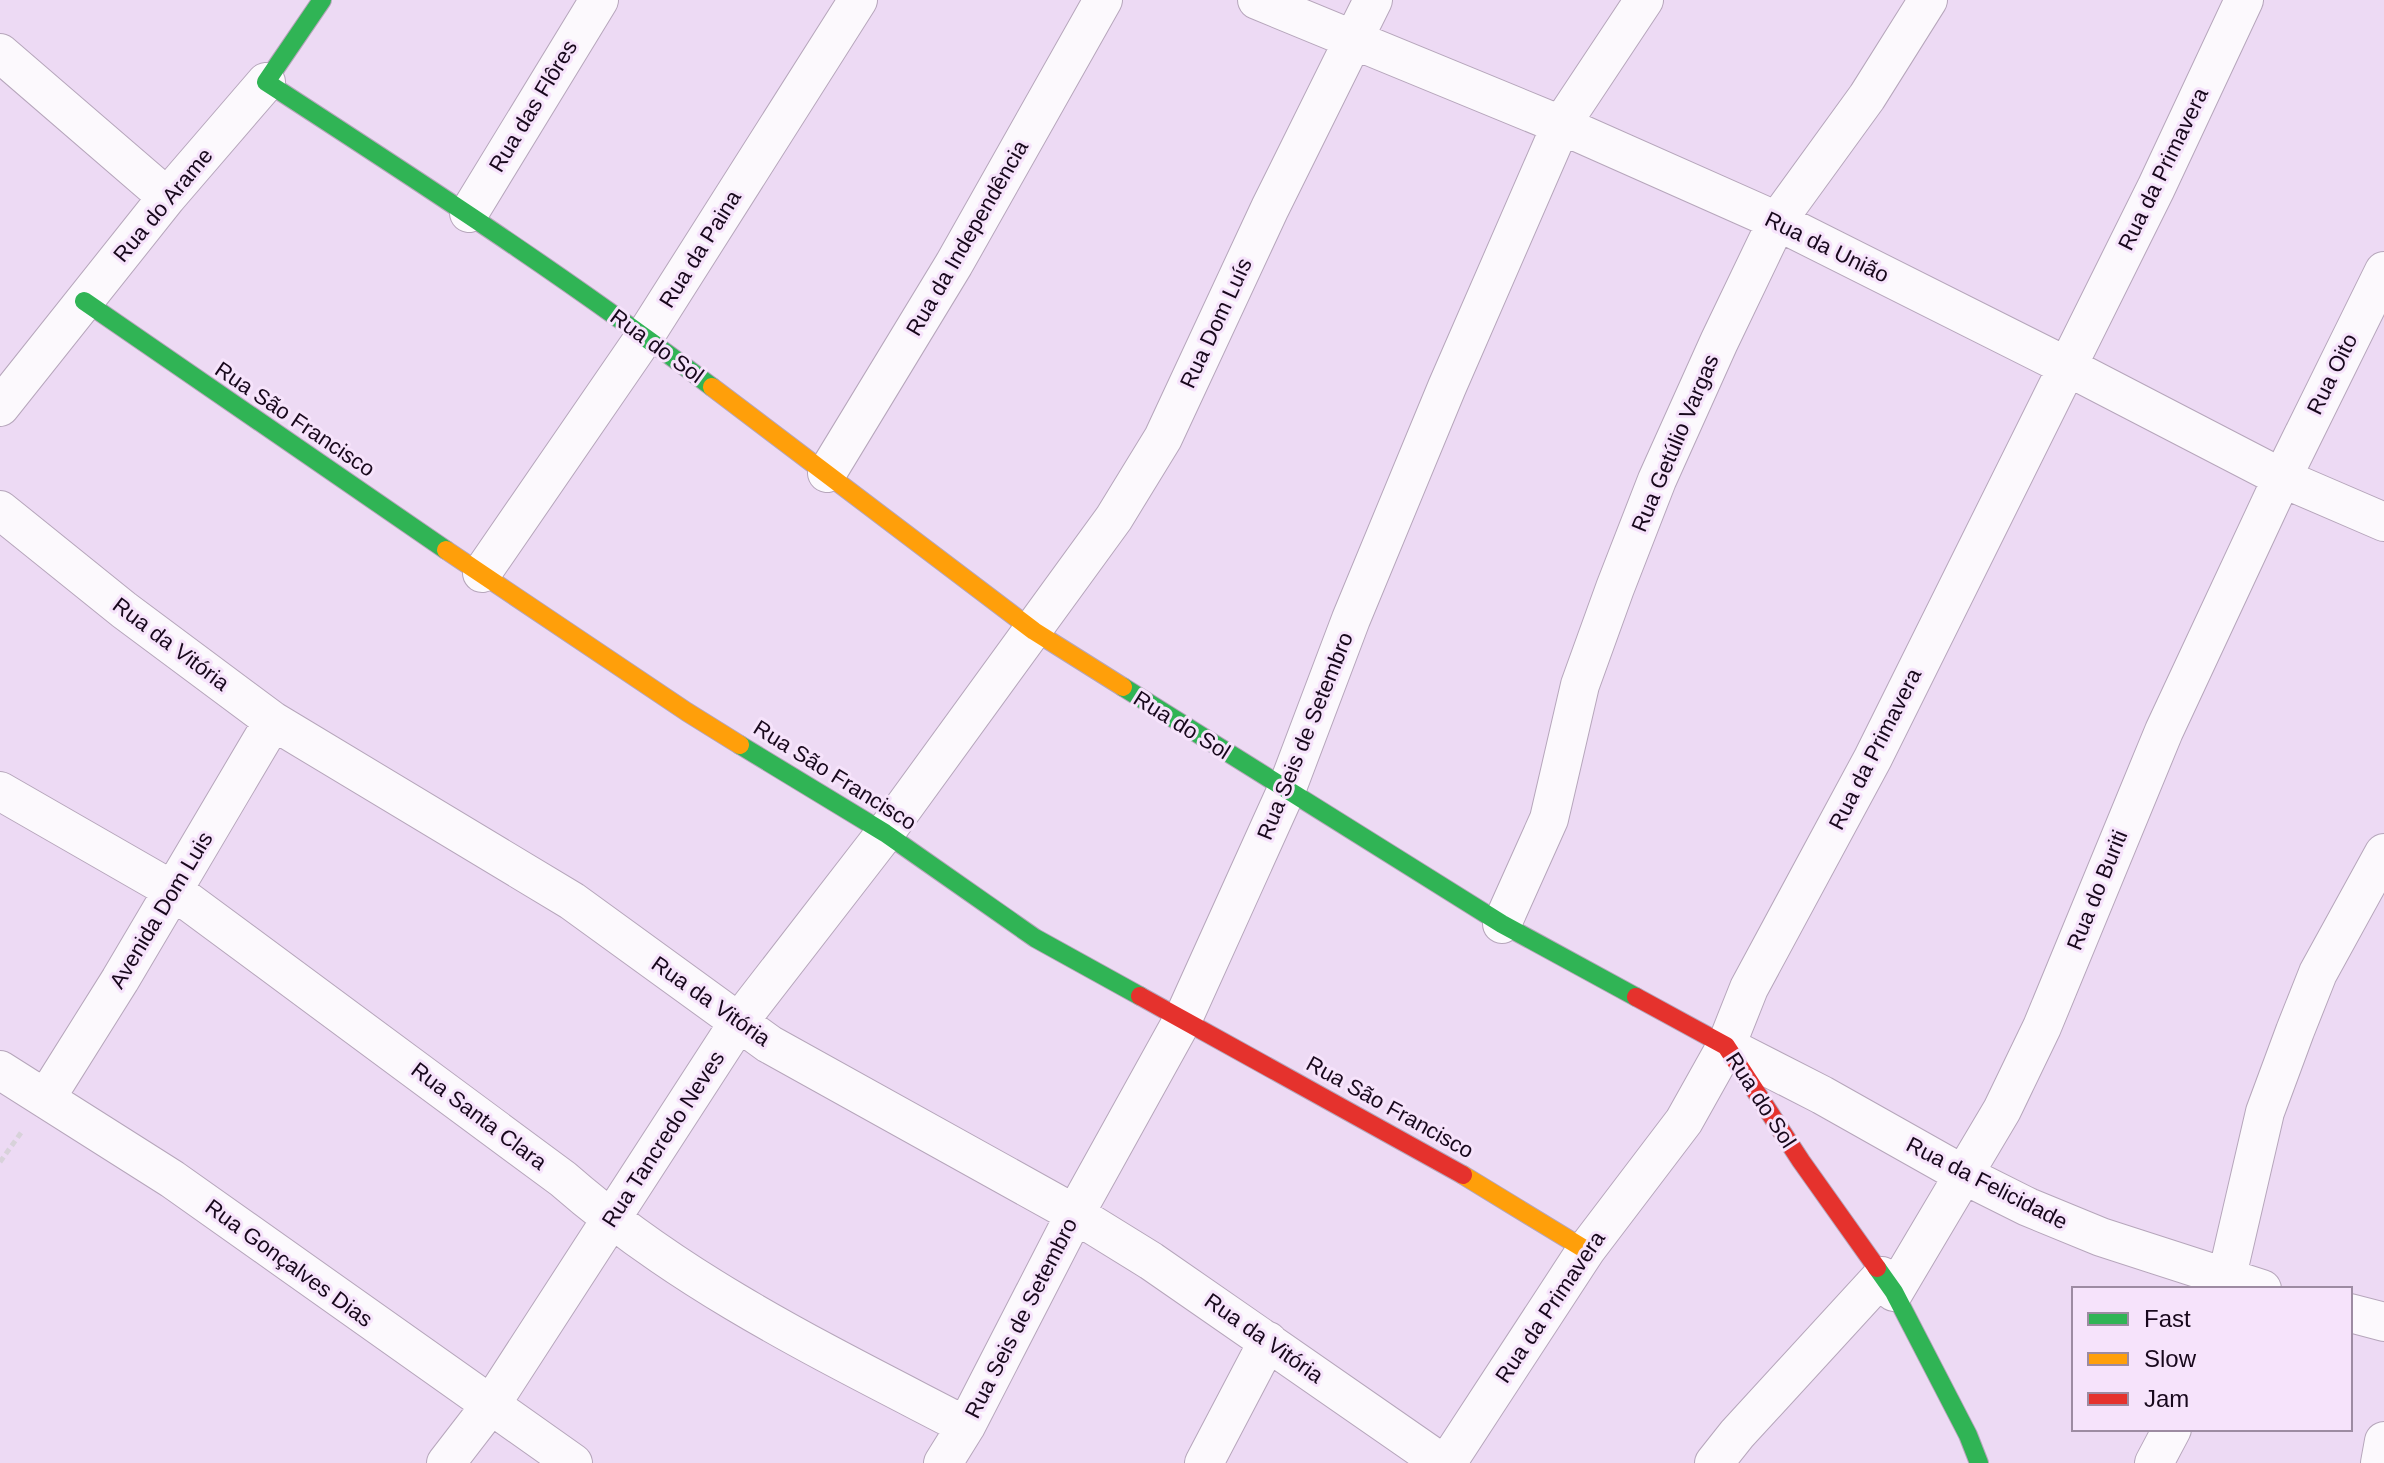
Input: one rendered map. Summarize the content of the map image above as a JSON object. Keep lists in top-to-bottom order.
{
  "streets": {
    "street": [
      "Rua das Flôres",
      "Rua da Primavera",
      "Rua do Arame",
      "Rua da Independência",
      "Rua da União",
      "Rua da Paina",
      "Rua Dom Luís",
      "Rua do Sol",
      "Rua Oito",
      "Rua São Francisco",
      "Rua Getúlio Vargas",
      "Rua da Vitória",
      "Rua Seis de Setembro",
      "Rua do Buriti",
      "Avenida Dom Luis",
      "Rua Santa Clara",
      "Rua Tancredo Neves",
      "Rua da Felicidade",
      "Rua Gonçalves Dias"
    ]
  },
  "crossings": [
    ["Rua das Flôres", "Rua do Sol"],
    ["Rua da Primavera", "Rua da União"],
    ["Rua da Primavera", "Rua do Sol"],
    ["Rua da Primavera", "Rua São Francisco"],
    ["Rua da Primavera", "Rua da Vitória"],
    ["Rua da Primavera", "Rua da Felicidade"],
    ["Rua do Arame", "Rua do Sol"],
    ["Rua do Arame", "Rua São Francisco"],
    ["Rua da Independência", "Rua do Sol"],
    ["Rua da União", "Rua Dom Luís"],
    ["Rua da União", "Rua Oito"],
    ["Rua da União", "Rua Getúlio Vargas"],
    ["Rua da União", "Rua Seis de Setembro"],
    ["Rua da União", "Rua do Buriti"],
    ["Rua da Paina", "Rua do Sol"],
    ["Rua da Paina", "Rua São Francisco"],
    ["Rua Dom Luís", "Rua do Sol"],
    ["Rua Dom Luís", "Rua Tancredo Neves"],
    ["Rua do Sol", "Rua Getúlio Vargas"],
    ["Rua do Sol", "Rua Seis de Setembro"],
    ["Rua do Sol", "Rua do Buriti"],
    ["Rua do Sol", "Rua Tancredo Neves"],
    ["Rua do Sol", "Rua da Felicidade"],
    ["Rua Oito", "Rua do Buriti"],
    ["Rua São Francisco", "Rua Seis de Setembro"],
    ["Rua São Francisco", "Rua Tancredo Neves"],
    ["Rua da Vitória", "Rua Seis de Setembro"],
    ["Rua da Vitória", "Avenida Dom Luis"],
    ["Rua da Vitória", "Rua Tancredo Neves"],
    ["Rua Seis de Setembro", "Rua Santa Clara"],
    ["Rua do Buriti", "Rua da Felicidade"],
    ["Avenida Dom Luis", "Rua Santa Clara"],
    ["Avenida Dom Luis", "Rua Gonçalves Dias"],
    ["Rua Santa Clara", "Rua Tancredo Neves"],
    ["Rua Tancredo Neves", "Rua Gonçalves Dias"]
  ],
  "legend": ["Fast", "Slow", "Jam"]
}
